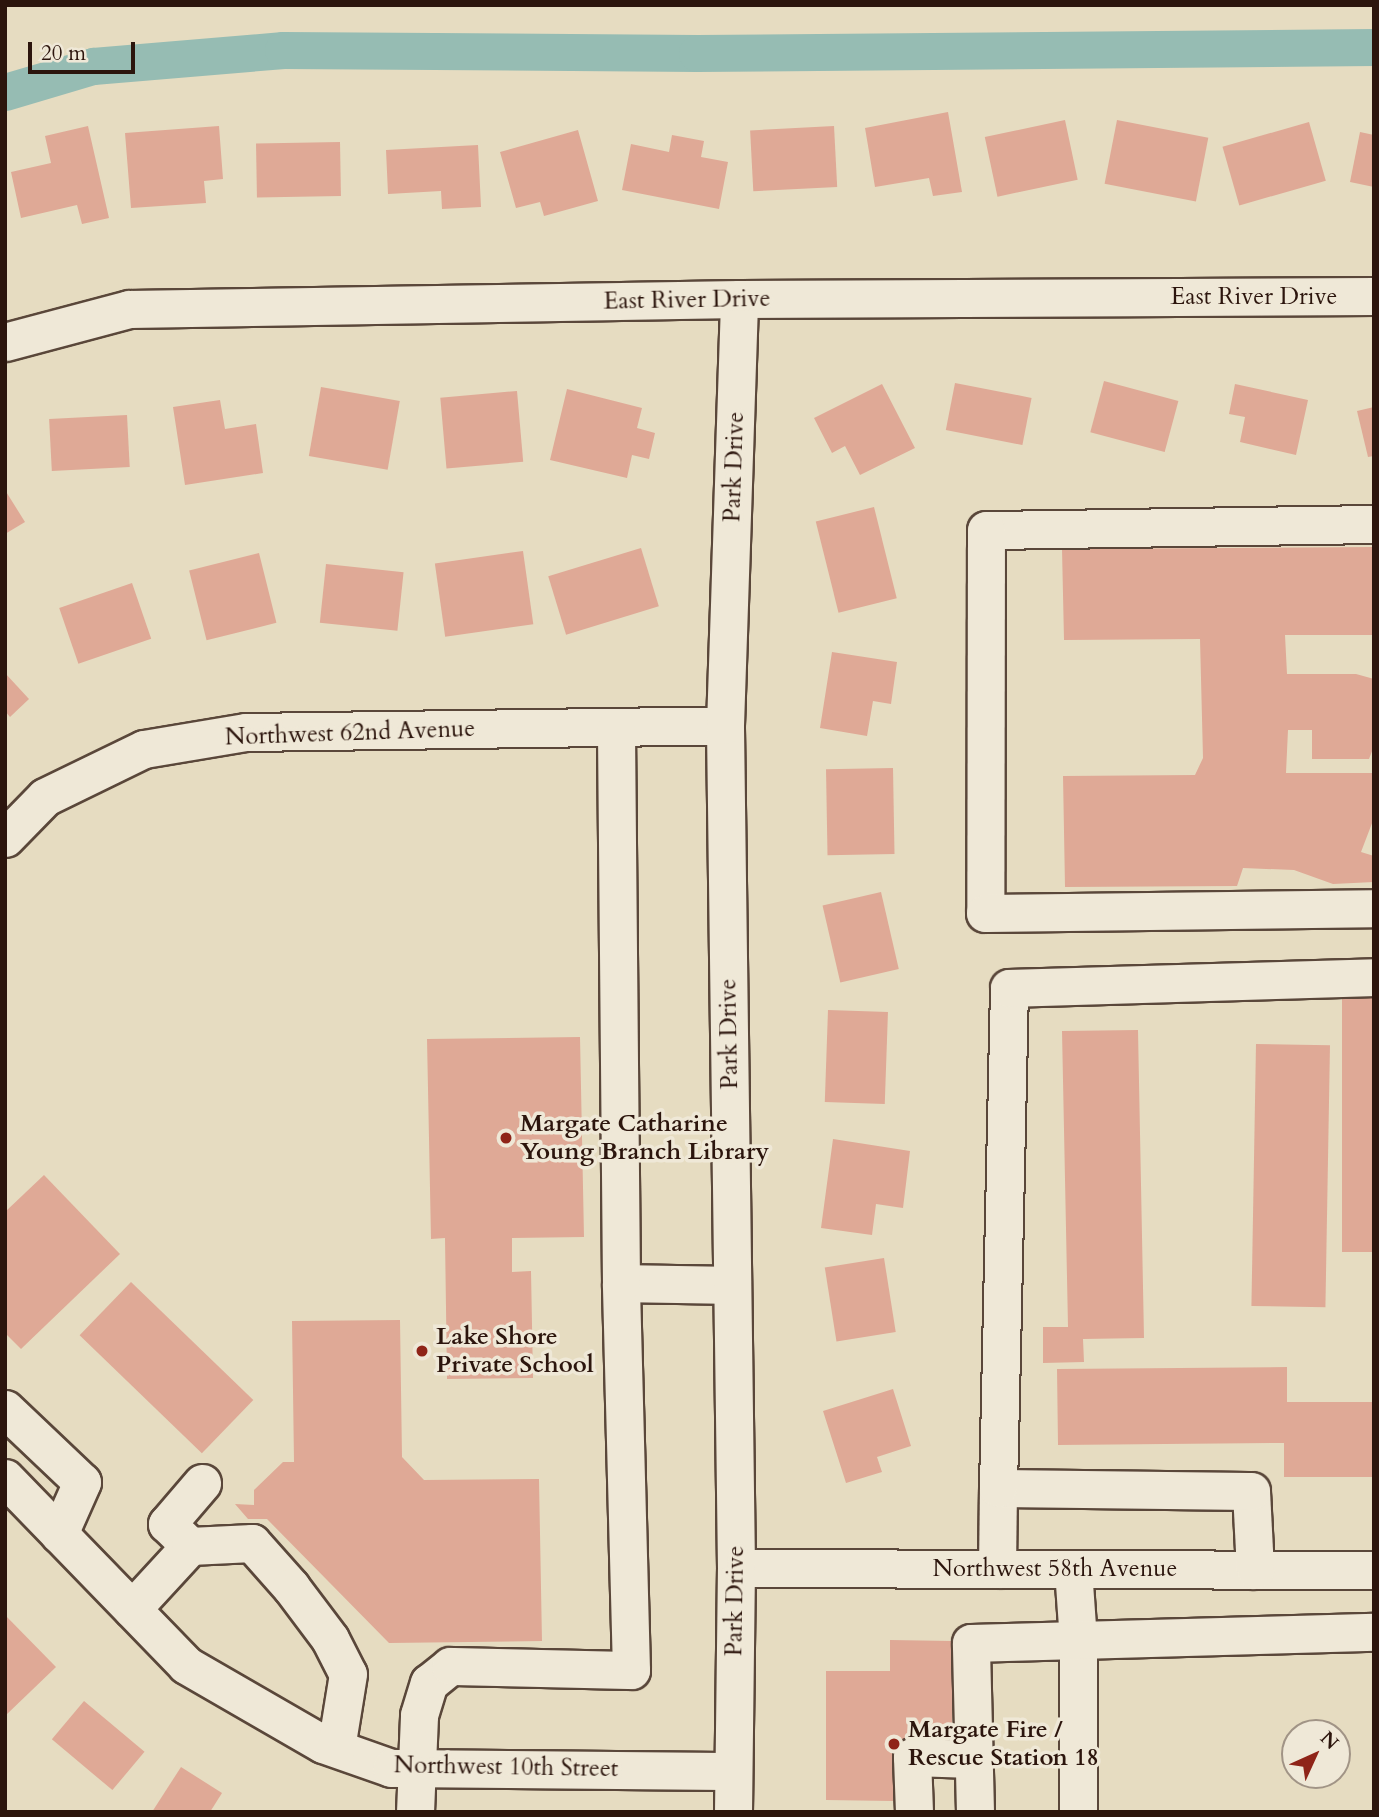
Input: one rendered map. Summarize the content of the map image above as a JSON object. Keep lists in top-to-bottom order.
{
  "streets": {
    "street": [
      "East River Drive",
      "Park Drive",
      "Northwest 62nd Avenue",
      "Northwest 58th Avenue",
      "Northwest 10th Street"
    ]
  },
  "crossings": [
    ["East River Drive", "Park Drive"],
    ["Park Drive", "Northwest 62nd Avenue"],
    ["Park Drive", "Northwest 58th Avenue"],
    ["Park Drive", "Northwest 10th Street"]
  ],
  "places": ["Margate Catharine Young Branch Library", "Lake Shore Private School", "Margate Fire / Rescue Station 18"],
  "scale_bar": "20 m",
  "north": "top right"
}
